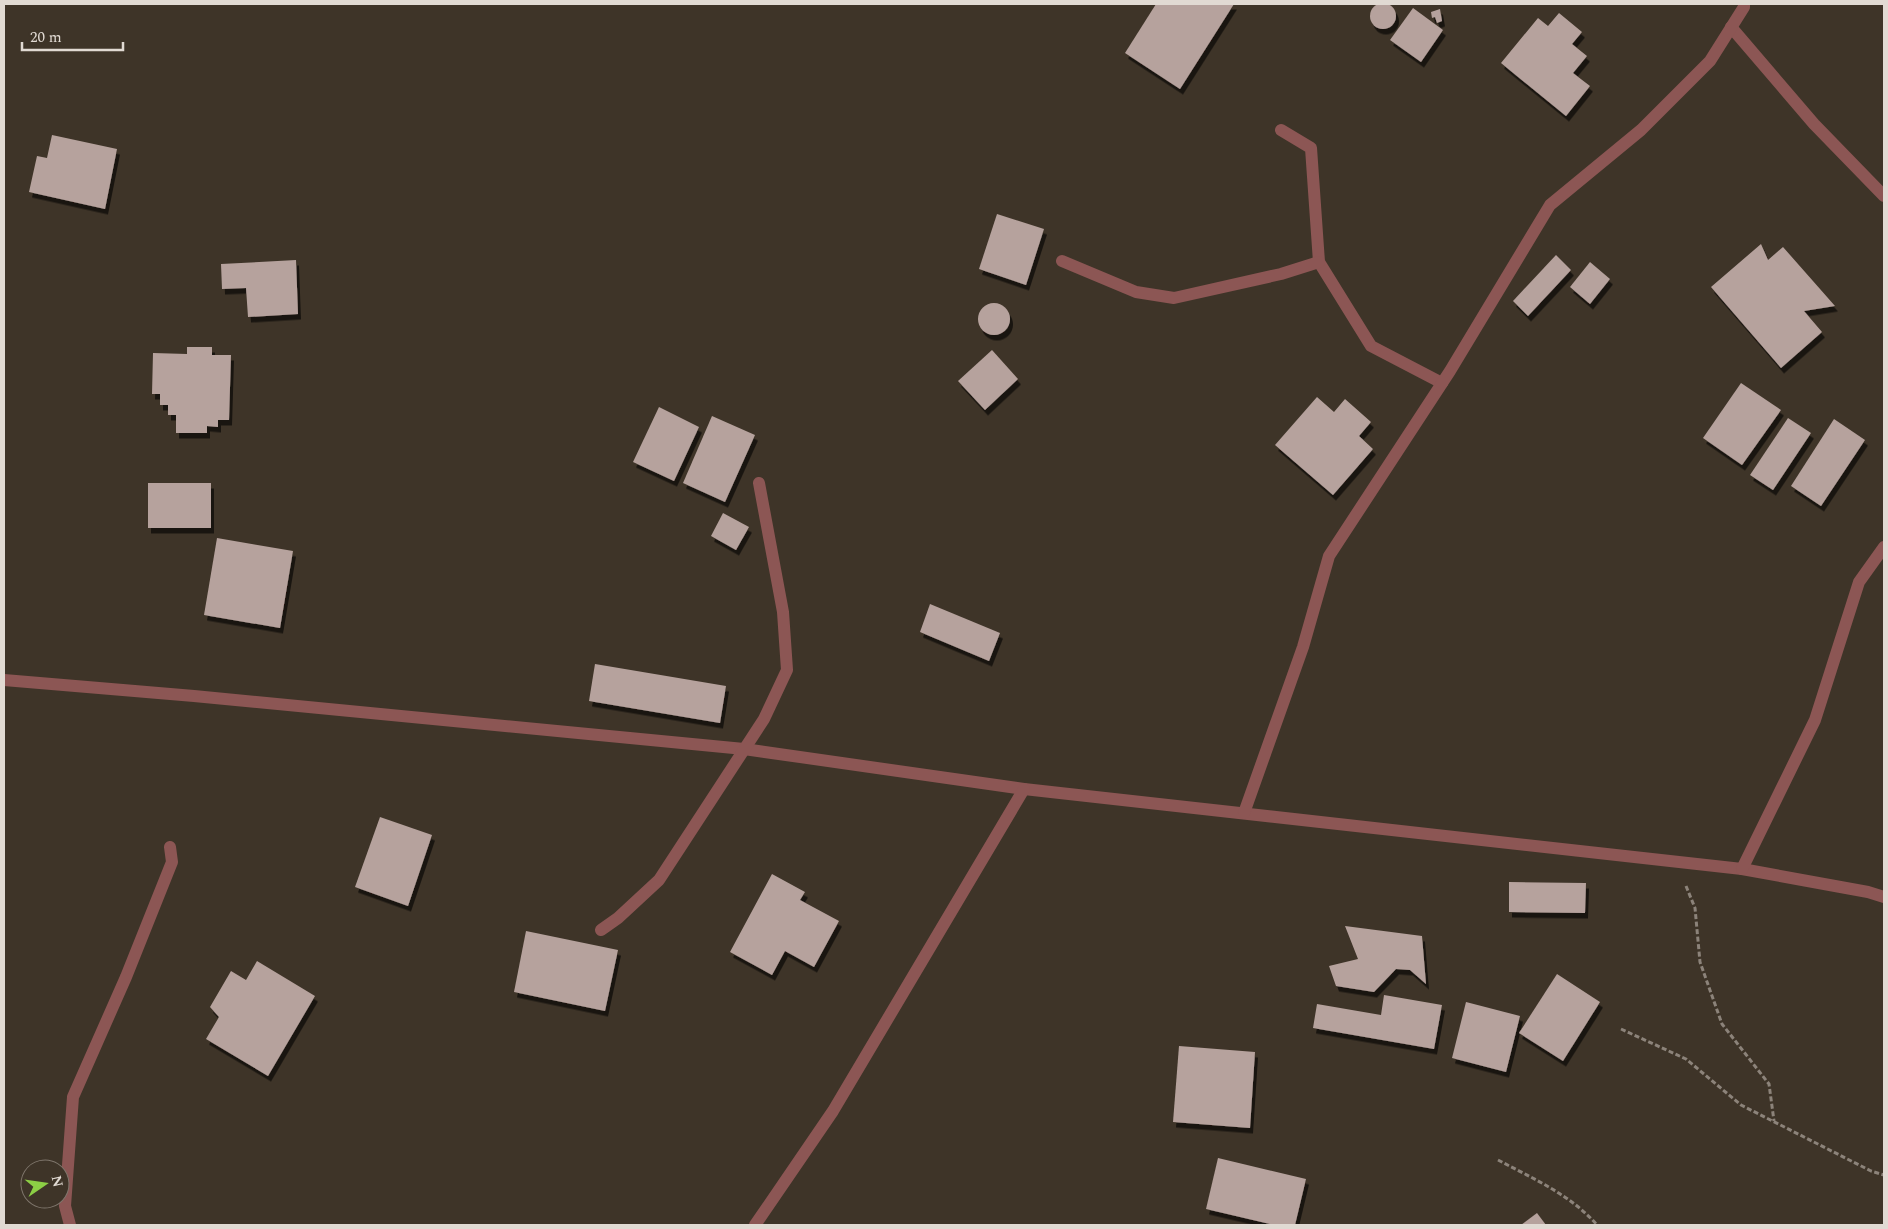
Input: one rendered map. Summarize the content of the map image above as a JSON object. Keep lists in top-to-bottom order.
{
  "scale_bar": "20 m",
  "north": "right"
}
